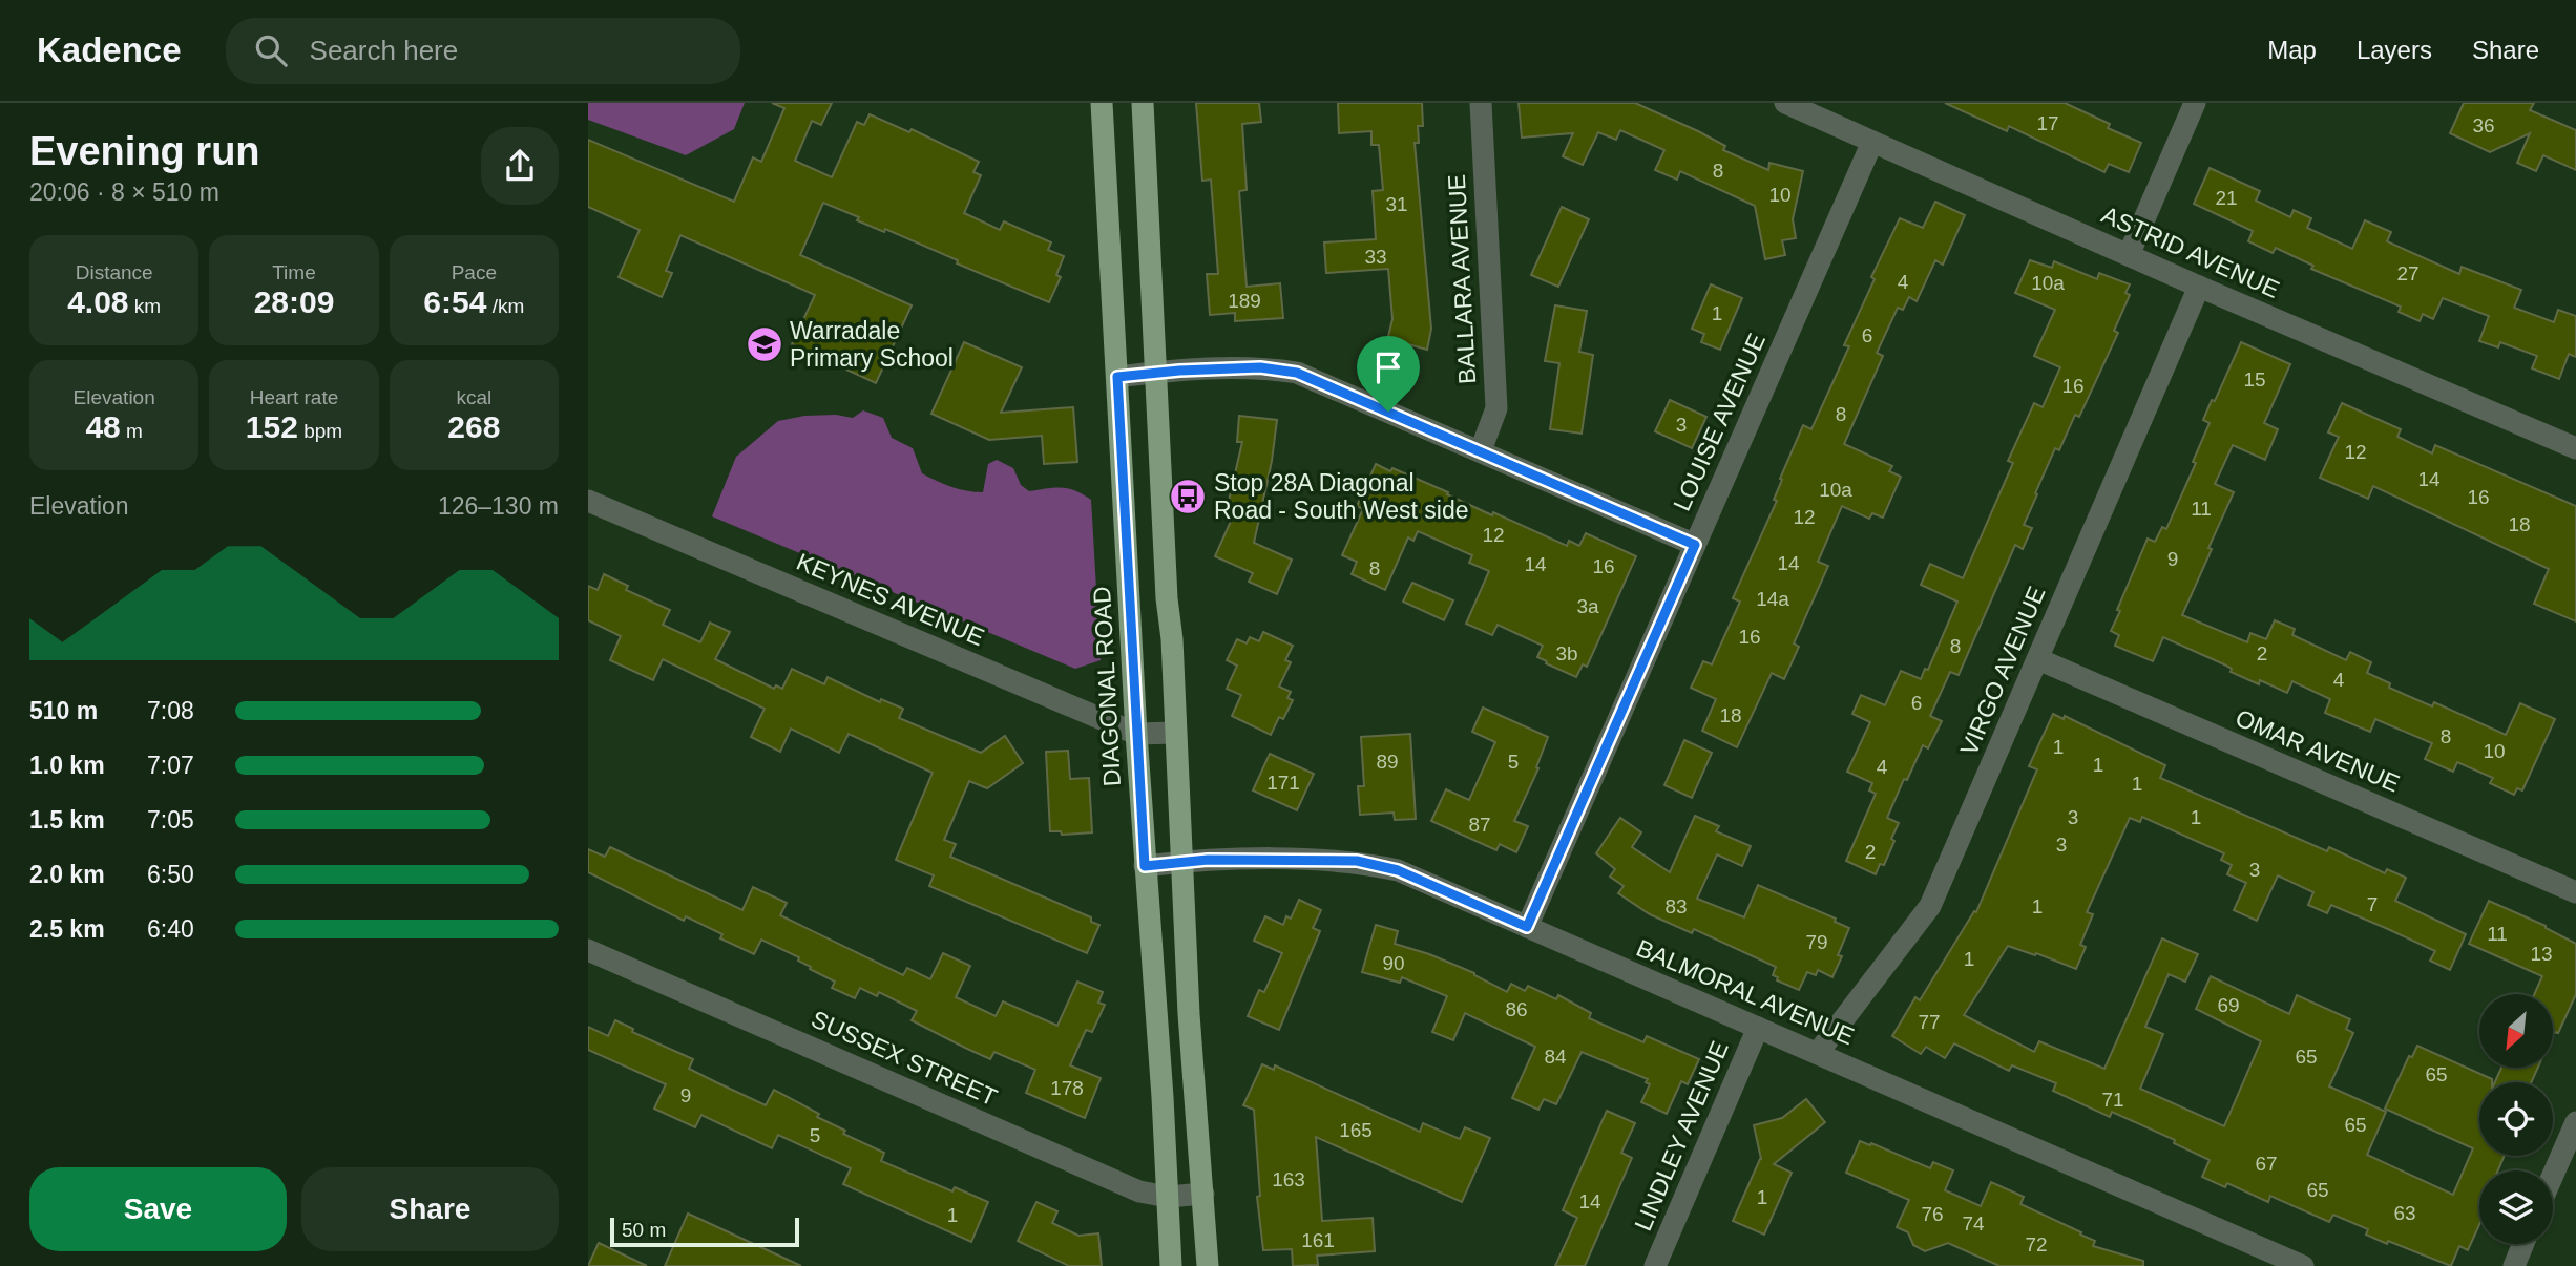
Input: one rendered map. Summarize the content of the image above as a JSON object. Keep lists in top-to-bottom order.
{
  "streets": {
    "main road": ["DIAGONAL ROAD"],
    "street": [
      "ASTRID AVENUE",
      "BALLARA AVENUE",
      "LOUISE AVENUE",
      "KEYNES AVENUE",
      "VIRGO AVENUE",
      "OMAR AVENUE",
      "BALMORAL AVENUE",
      "SUSSEX STREET",
      "LINDLEY AVENUE"
    ]
  },
  "crossings": [
    ["ASTRID AVENUE", "LOUISE AVENUE"],
    ["ASTRID AVENUE", "VIRGO AVENUE"],
    ["LOUISE AVENUE", "BALMORAL AVENUE"],
    ["KEYNES AVENUE", "DIAGONAL ROAD"],
    ["VIRGO AVENUE", "OMAR AVENUE"],
    ["VIRGO AVENUE", "BALMORAL AVENUE"],
    ["DIAGONAL ROAD", "BALMORAL AVENUE"],
    ["DIAGONAL ROAD", "SUSSEX STREET"],
    ["BALMORAL AVENUE", "LINDLEY AVENUE"]
  ],
  "places": {
    "school or university": ["Warradale Primary School"],
    "bus stop": ["Stop 28A Diagonal Road - South West side"]
  },
  "house_numbers": [
    "17",
    "36",
    "8",
    "10",
    "21",
    "31",
    "33",
    "27",
    "4",
    "10a",
    "189",
    "1",
    "6",
    "15",
    "16",
    "8",
    "3",
    "12",
    "14",
    "10a",
    "16",
    "11",
    "12",
    "18",
    "12",
    "9",
    "14",
    "14",
    "16",
    "8",
    "14a",
    "3a",
    "16",
    "8",
    "3b",
    "2",
    "4",
    "6",
    "18",
    "8",
    "1",
    "10",
    "89",
    "5",
    "1",
    "4",
    "171",
    "1",
    "3",
    "1",
    "87",
    "3",
    "2",
    "3",
    "7",
    "83",
    "1",
    "11",
    "79",
    "13",
    "1",
    "90",
    "69",
    "86",
    "77",
    "84",
    "65",
    "65",
    "178",
    "9",
    "71",
    "65",
    "165",
    "5",
    "67",
    "163",
    "65",
    "1",
    "14",
    "63",
    "76",
    "1",
    "74",
    "161",
    "72"
  ],
  "scale_bar": "50 m",
  "north": "bottom left",
  "page": {
    "header": "Kadence",
    "search": "Search here",
    "nav": ["Map", "Layers", "Share"],
    "heading": ["Evening run", "20:06 · 8 × 510 m"],
    "stats": [
      ["Distance", "4.08 km"],
      ["Time", "28:09"],
      ["Pace", "6:54 /km"],
      ["Elevation", "48 m"],
      ["Heart rate", "152 bpm"],
      ["kcal", "268"]
    ],
    "chart": ["Elevation", "126–130 m"],
    "list": [
      {
        "name": "510 m",
        "note": "7:08"
      },
      {
        "name": "1.0 km",
        "note": "7:07"
      },
      {
        "name": "1.5 km",
        "note": "7:05"
      },
      {
        "name": "2.0 km",
        "note": "6:50"
      },
      {
        "name": "2.5 km",
        "note": "6:40"
      }
    ],
    "buttons": ["Save", "Share"],
    "scale": "50 m"
  }
}
